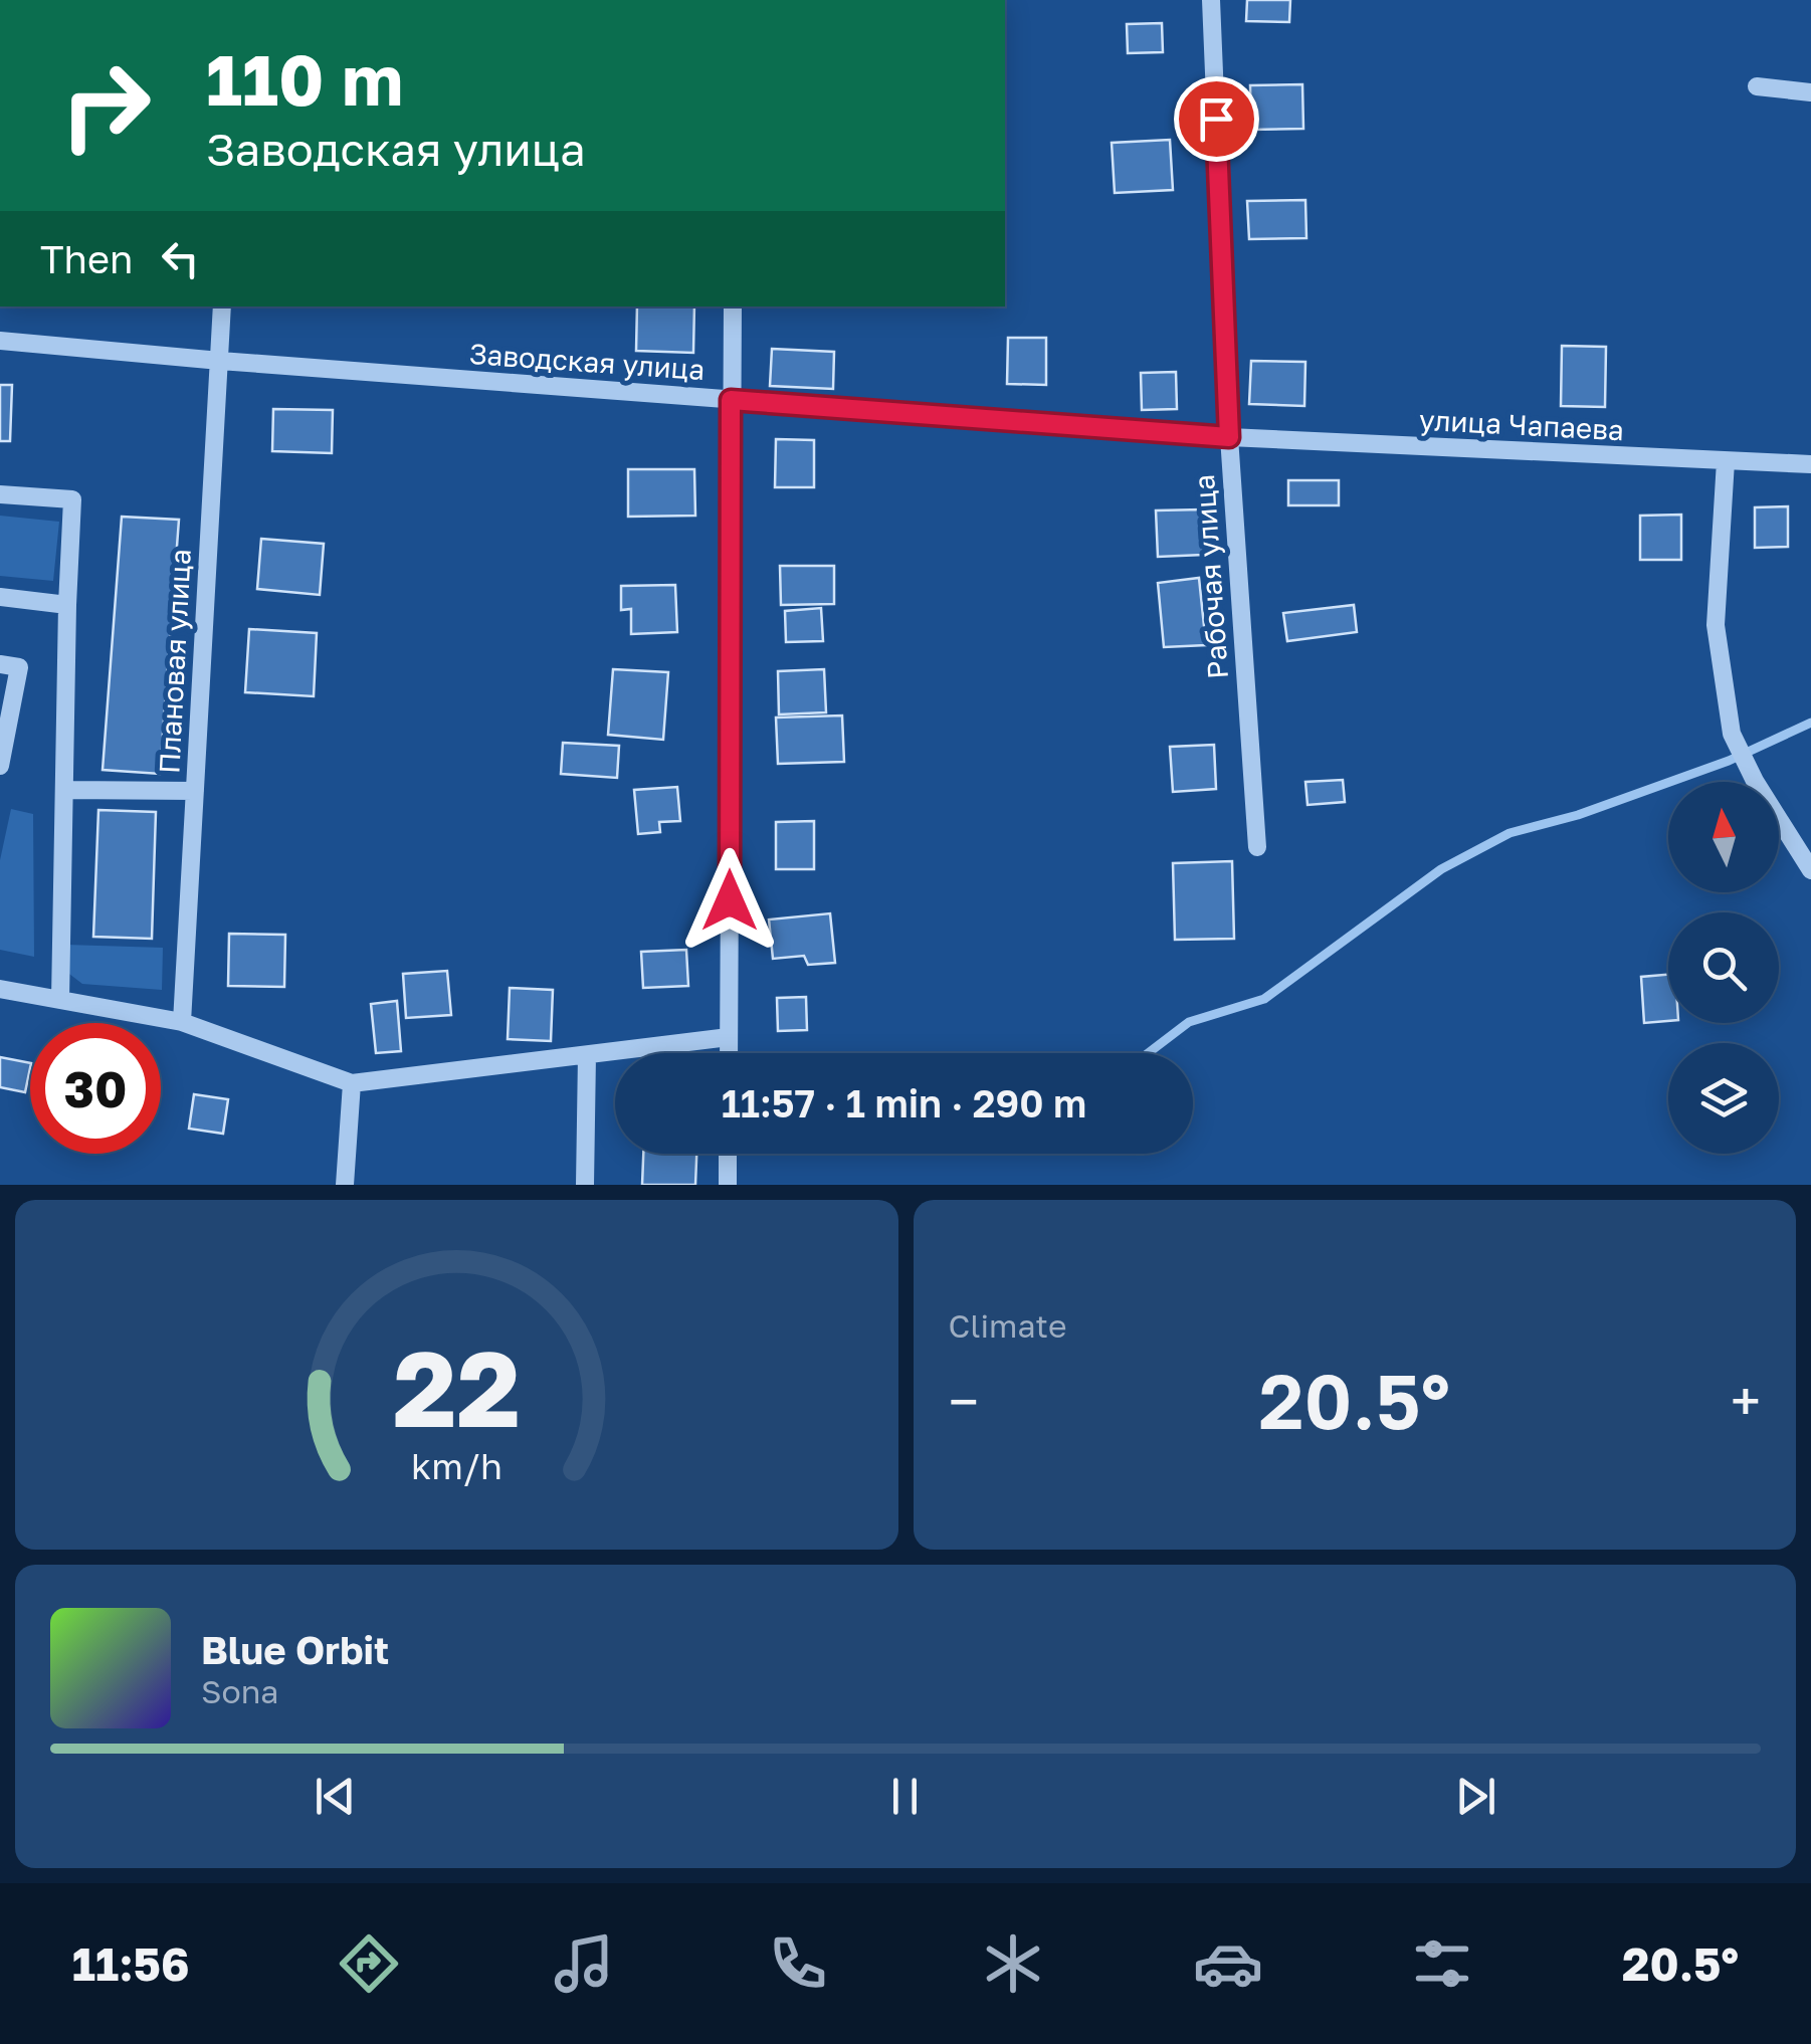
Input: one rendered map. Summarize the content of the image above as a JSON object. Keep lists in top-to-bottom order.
{
  "streets": {
    "street": [
      "Заводская улица",
      "улица Чапаева",
      "Рабочая улица",
      "Плановая улица"
    ]
  },
  "crossings": [
    ["Заводская улица", "улица Чапаева"],
    ["Заводская улица", "Рабочая улица"],
    ["Заводская улица", "Плановая улица"],
    ["улица Чапаева", "Рабочая улица"]
  ],
  "north": "top",
  "page": {
    "turn": ["110 m", "Заводская улица"],
    "then": "Then",
    "limit": "30",
    "trip": "11:57 · 1 min · 290 m",
    "tile": "Climate",
    "heat": ["−", "20.5°", "+"],
    "song": ["Blue Orbit", "Sona"],
    "tabs": ["11:56", "20.5°"],
    "gauge": ["22", "km/h"]
  }
}
